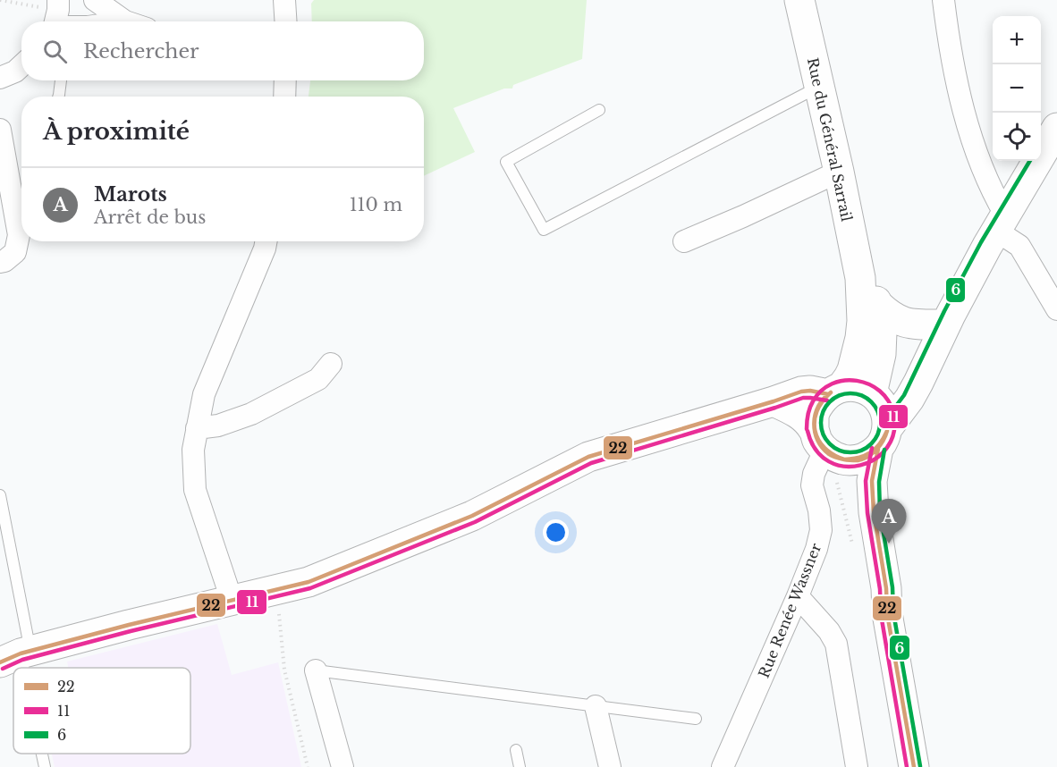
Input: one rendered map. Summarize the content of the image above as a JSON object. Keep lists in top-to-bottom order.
{
  "streets": {
    "street": ["Rue du Général Sarrail", "Rue Renée Wassner"]
  },
  "crossings": [
    ["Rue du Général Sarrail", "Rue Renée Wassner"]
  ],
  "lines": ["transit line 6", "transit line 11", "transit line 22"],
  "legend": ["22", "11", "6"],
  "page": {
    "map_buttons": ["+", "−"],
    "search": "Rechercher",
    "heading": "À proximité",
    "list": [
      {
        "mark": "A",
        "name": "Marots",
        "note": "Arrêt de bus",
        "value": "110 m"
      }
    ],
    "pins": "A"
  }
}
